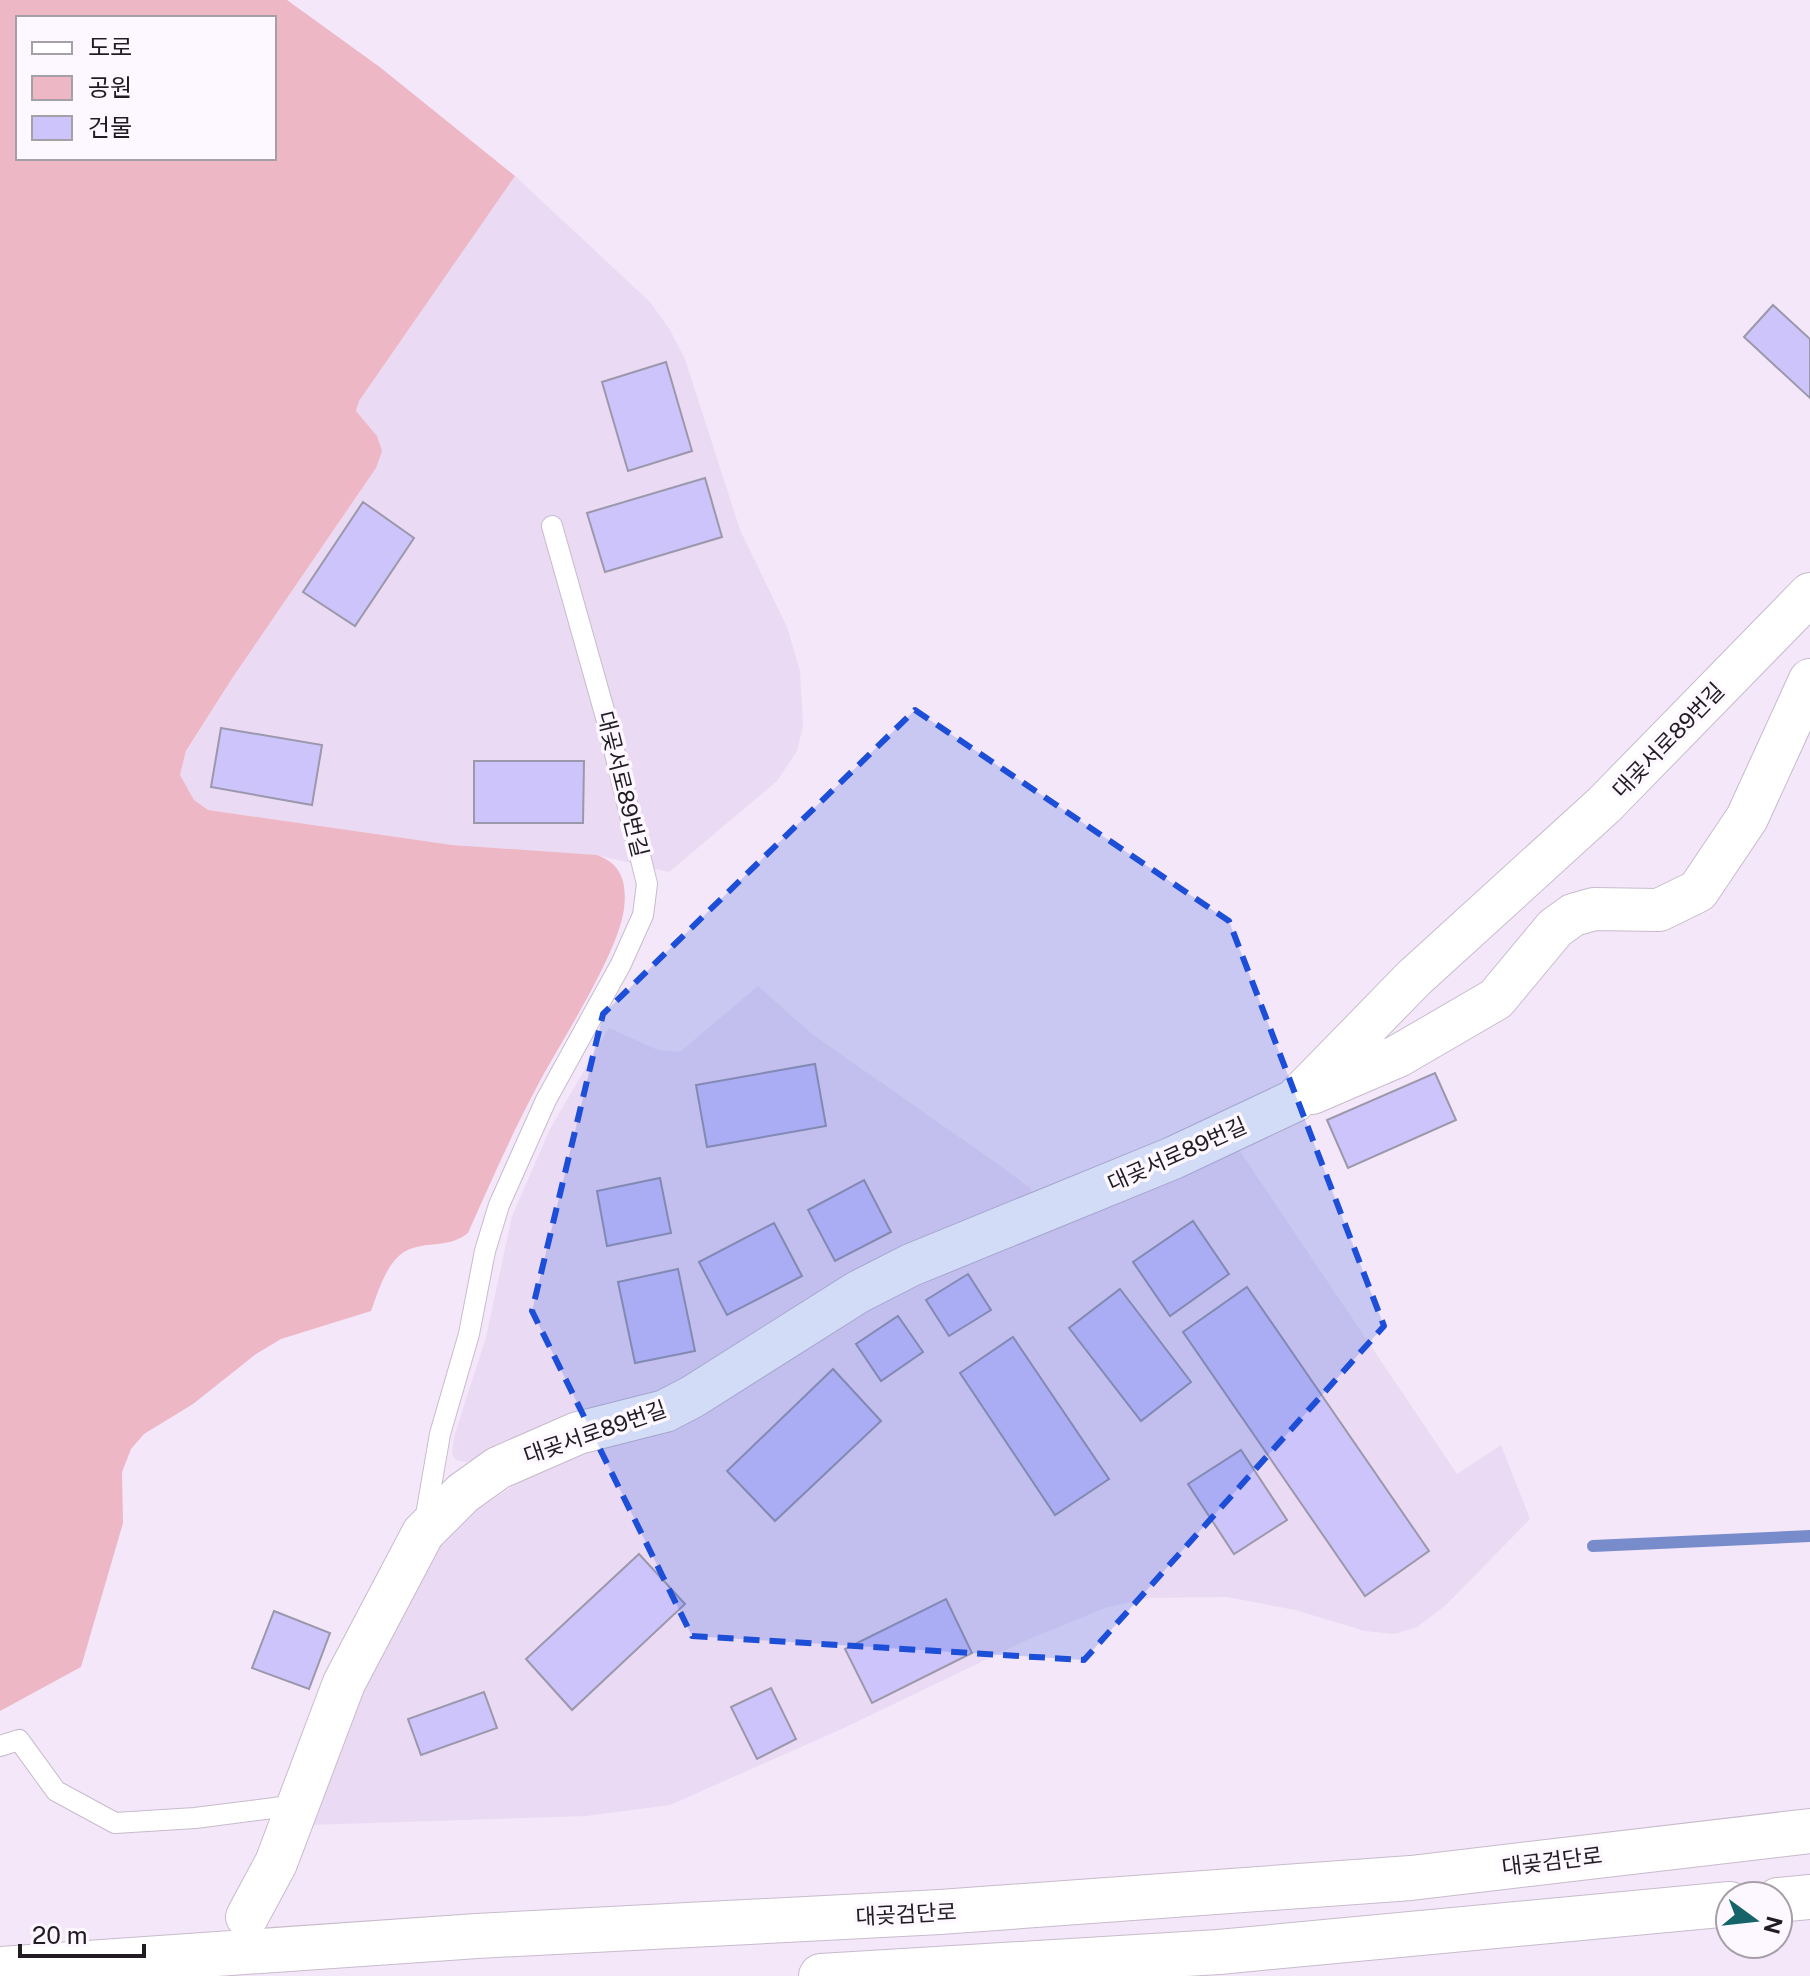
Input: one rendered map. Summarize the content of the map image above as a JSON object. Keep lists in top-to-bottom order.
{
  "streets": {
    "main road": ["대곶검단로"],
    "street": ["대곶서로89번길"]
  },
  "legend": ["도로", "공원", "건물"],
  "scale_bar": "20 m",
  "north": "right"
}
